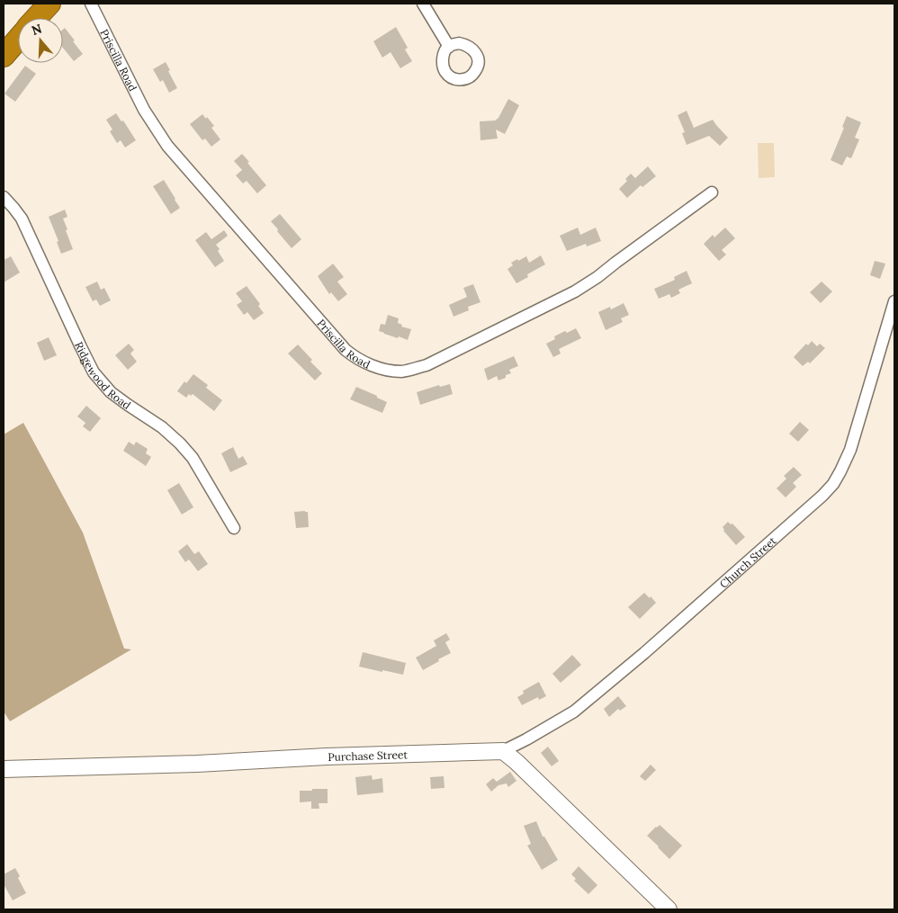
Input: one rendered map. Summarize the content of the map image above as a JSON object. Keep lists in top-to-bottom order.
{
  "streets": {
    "street": [
      "Priscilla Road",
      "Ridgewood Road",
      "Church Street",
      "Purchase Street"
    ]
  },
  "crossings": [
    ["Church Street", "Purchase Street"]
  ],
  "north": "top"
}
